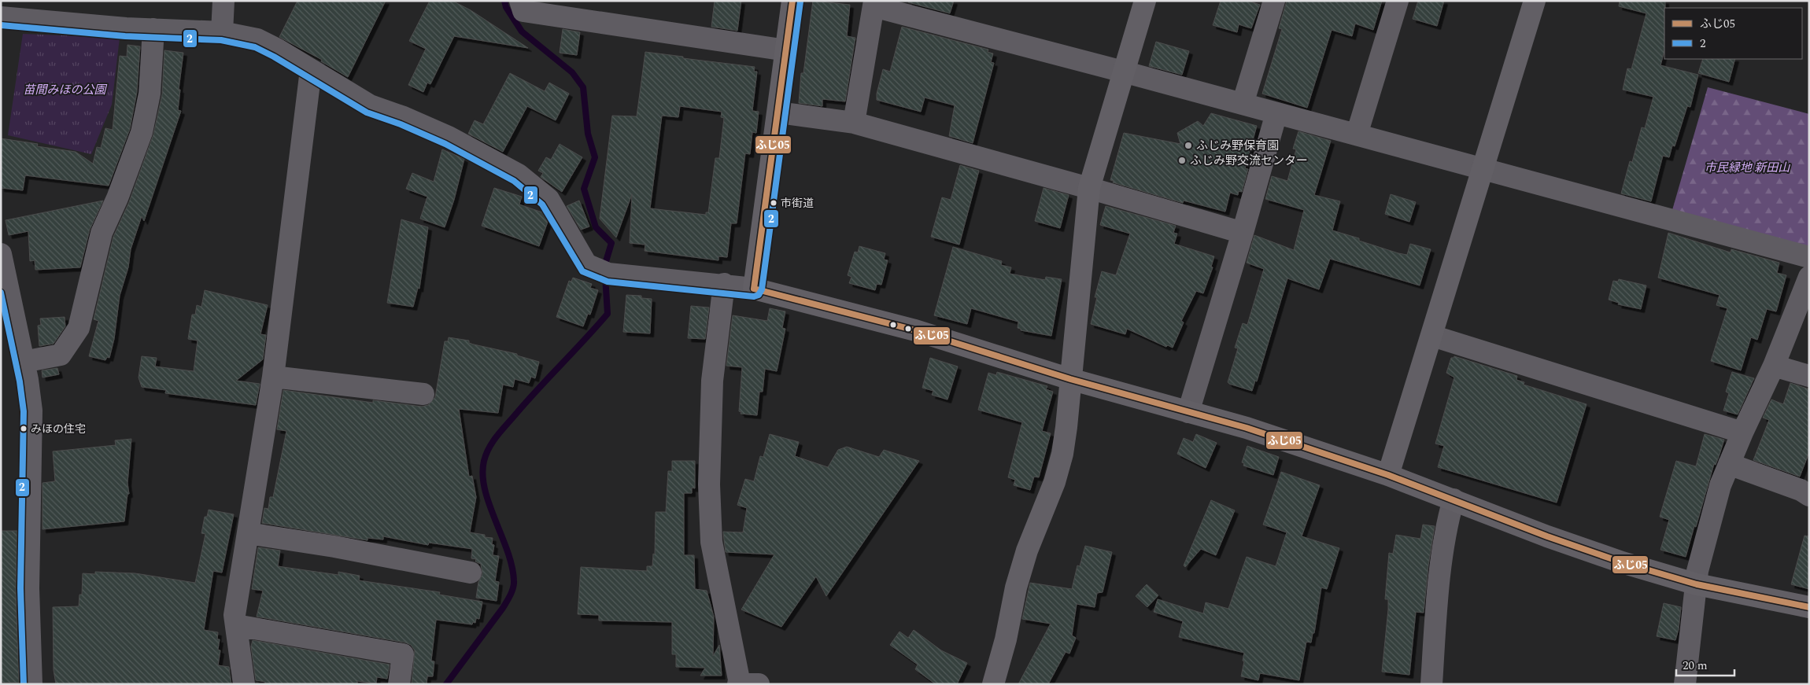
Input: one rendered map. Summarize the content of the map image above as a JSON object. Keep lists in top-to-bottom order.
{
  "parks": ["苗間みほの公園", "市民緑地 新田山"],
  "places": [
    "ふじみ野保育園",
    "ふじみ野交流センター",
    "市街道",
    "みほの住宅"
  ],
  "lines": ["transit line ふじ05", "transit line 2"],
  "legend": ["ふじ05", "2"],
  "scale_bar": "20 m"
}
